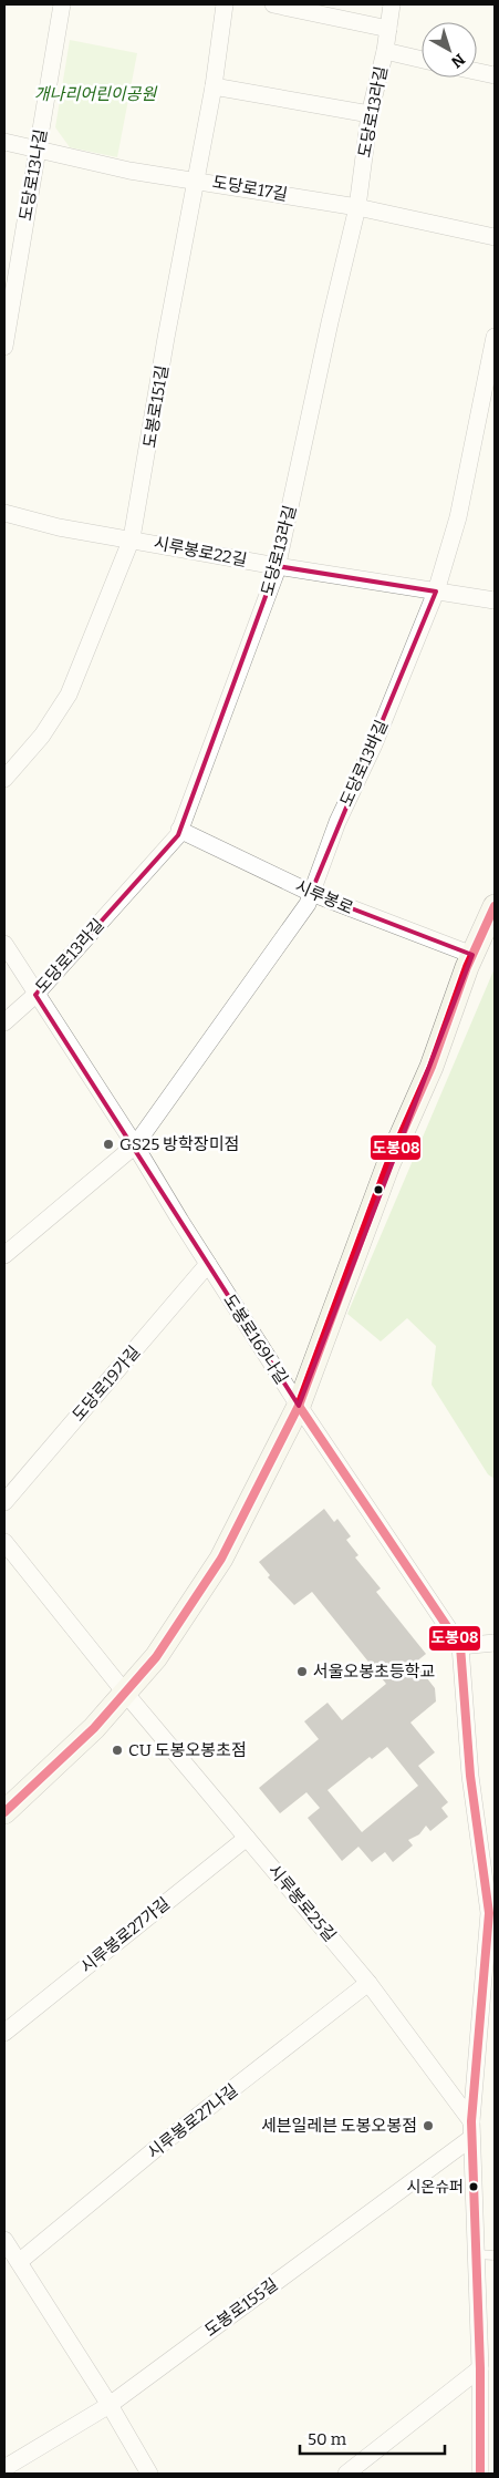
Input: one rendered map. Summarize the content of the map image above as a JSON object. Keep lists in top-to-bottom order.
{
  "streets": {
    "street": [
      "도당로13라길",
      "도당로13나길",
      "도당로17길",
      "도봉로151길",
      "시루봉로22길",
      "도당로13바길",
      "시루봉로",
      "도봉로169나길",
      "도당로19가길",
      "시루봉로25길",
      "시루봉로27가길",
      "시루봉로27나길",
      "도봉로155길"
    ]
  },
  "crossings": [
    ["도당로13라길", "도당로17길"],
    ["도당로13라길", "시루봉로22길"],
    ["도당로13라길", "시루봉로"],
    ["도당로13라길", "도봉로169나길"],
    ["도당로13나길", "도당로17길"],
    ["도당로17길", "도봉로151길"],
    ["도봉로151길", "시루봉로22길"],
    ["시루봉로22길", "도당로13바길"],
    ["도당로13바길", "시루봉로"],
    ["도당로13바길", "도봉로169나길"],
    ["도봉로169나길", "도당로19가길"],
    ["도봉로169나길", "시루봉로25길"],
    ["도봉로169나길", "도봉로155길"],
    ["시루봉로25길", "시루봉로27가길"],
    ["시루봉로25길", "시루봉로27나길"],
    ["시루봉로25길", "도봉로155길"]
  ],
  "parks": ["개나리어린이공원"],
  "places": [
    "GS25 방학장미점",
    "서울오봉초등학교",
    "CU 도봉오봉초점",
    "세븐일레븐 도봉오봉점",
    "시온슈퍼"
  ],
  "lines": ["transit line 도봉08"],
  "scale_bar": "50 m",
  "north": "bottom right"
}
